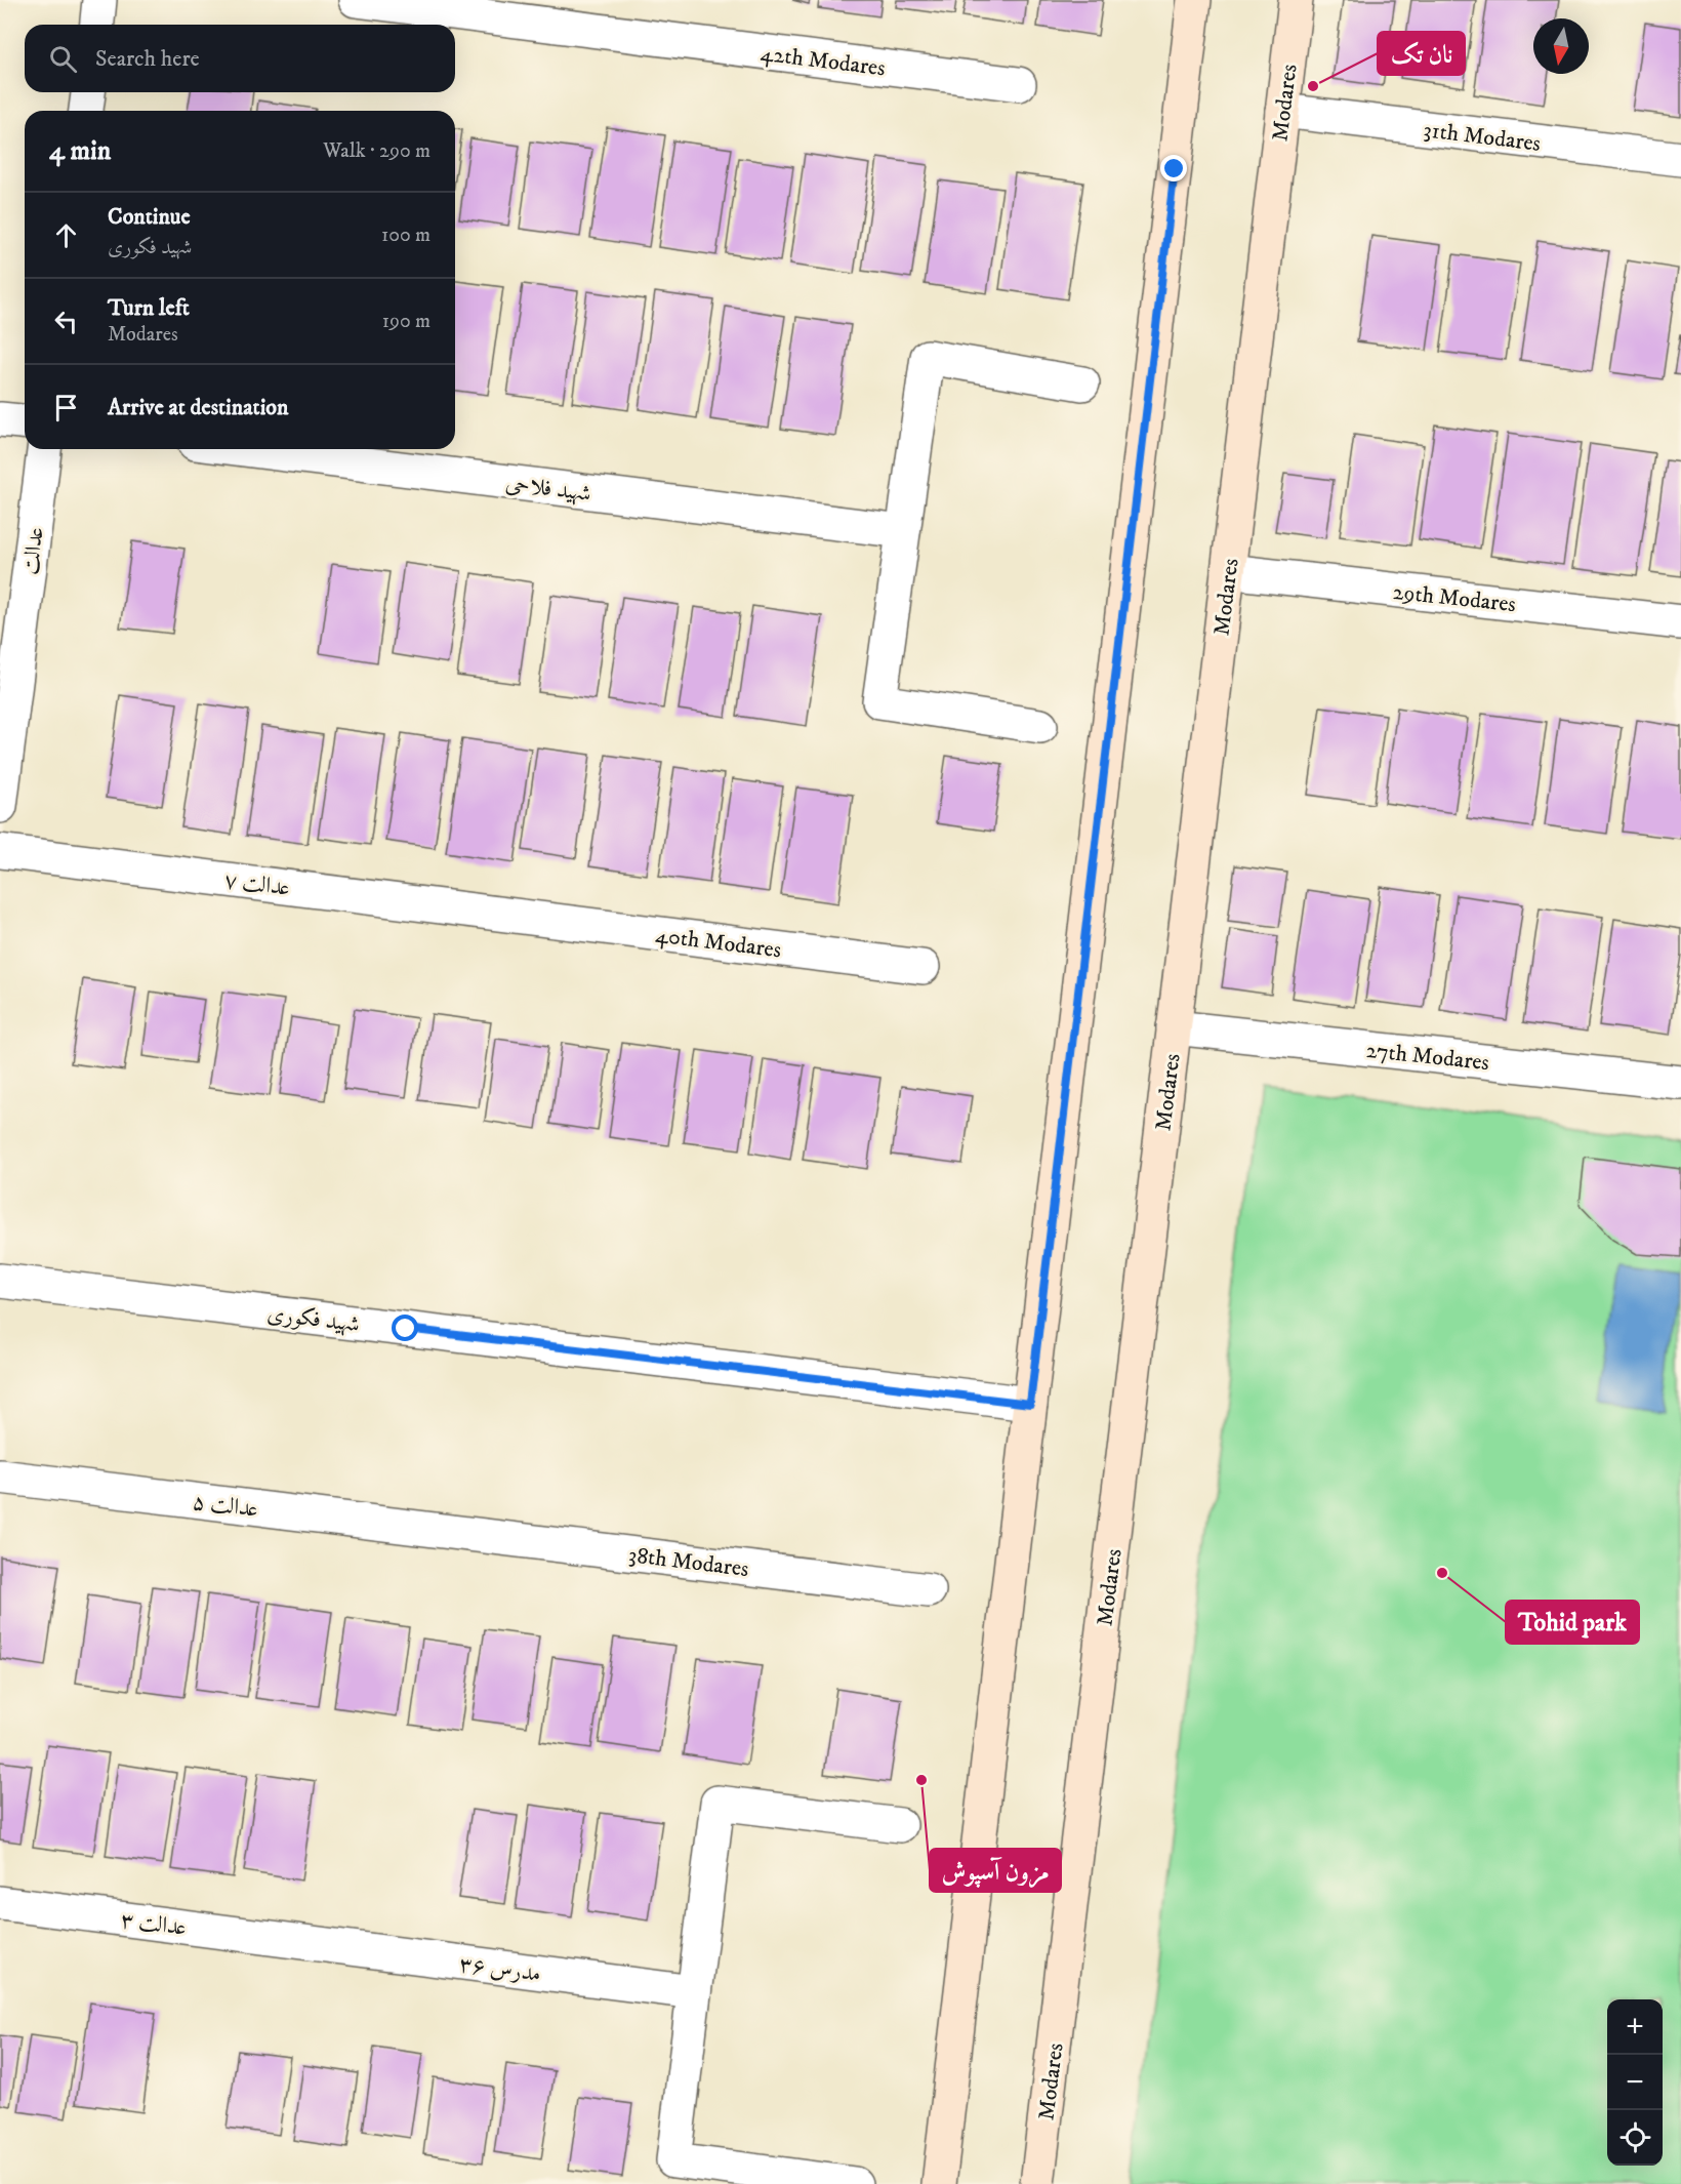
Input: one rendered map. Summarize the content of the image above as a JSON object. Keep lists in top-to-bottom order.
{
  "streets": {
    "main road": ["Modares"],
    "street": [
      "42th Modares",
      "31th Modares",
      "شهید فلاحی",
      "عدالت",
      "29th Modares",
      "عدالت ۷",
      "40th Modares",
      "27th Modares",
      "شهید فکوری",
      "عدالت ۵",
      "38th Modares",
      "عدالت ۳",
      "مدرس ۳۶"
    ]
  },
  "crossings": [
    ["Modares", "31th Modares"],
    ["Modares", "29th Modares"],
    ["Modares", "27th Modares"],
    ["عدالت ۷", "40th Modares"],
    ["عدالت ۵", "38th Modares"],
    ["عدالت ۳", "مدرس ۳۶"]
  ],
  "places": ["نان تک", "Tohid park", "مزون آسپوش"],
  "north": "bottom",
  "page": {
    "search": "Search here",
    "heading": ["4 min", "Walk · 290 m"],
    "list": [
      ["Continue", "شهید فکوری", "100 m"],
      ["Turn left", "Modares", "190 m"],
      "Arrive at destination"
    ],
    "map_buttons": ["+", "−"]
  }
}
